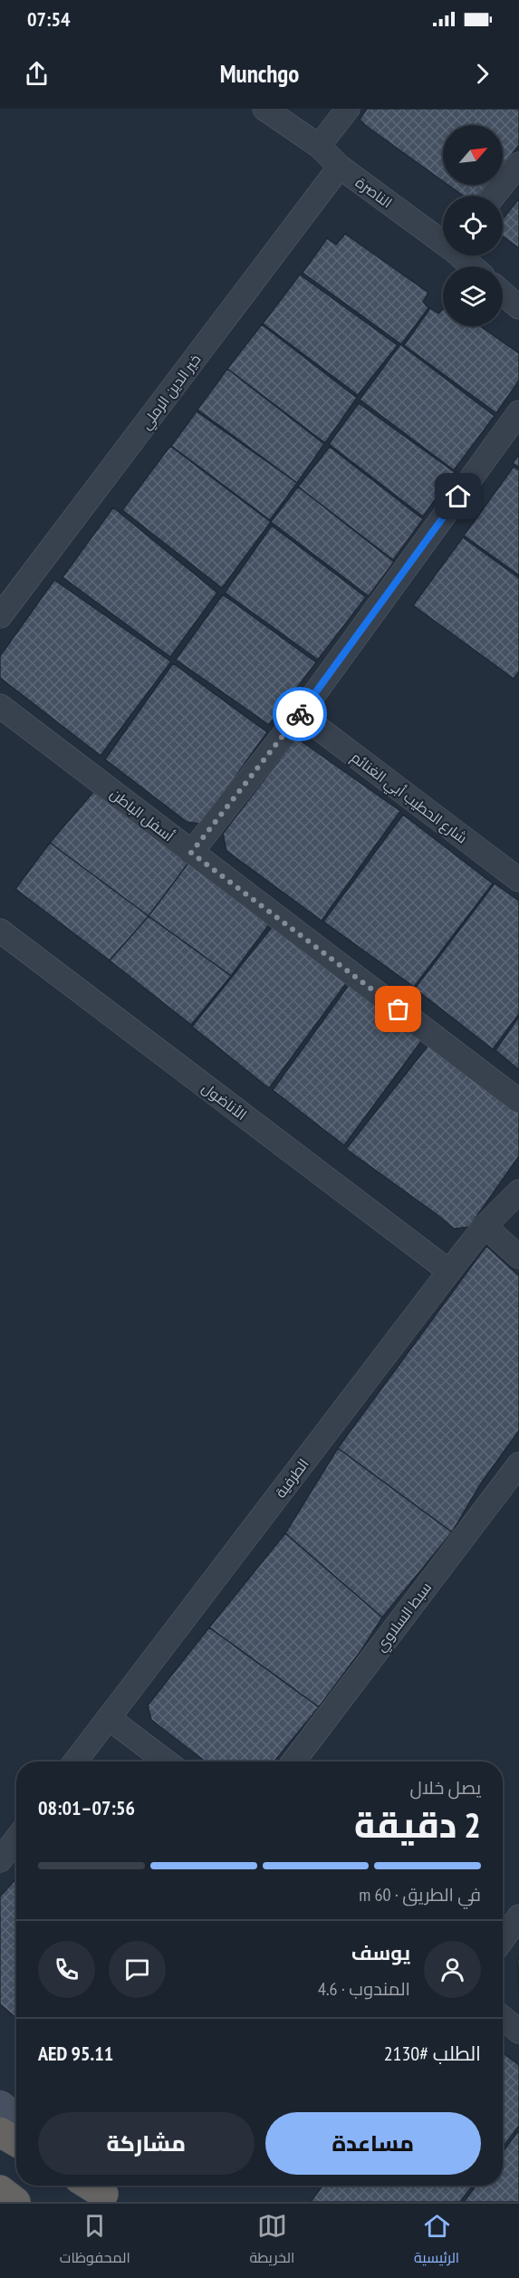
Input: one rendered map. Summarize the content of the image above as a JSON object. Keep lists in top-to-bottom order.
{
  "streets": {
    "street": [
      "الناصرة",
      "خير الدين الرملي",
      "شارع الحطيب أبي الغنائم",
      "أسفل الباطن",
      "الأناضول",
      "الطرفية",
      "سبط السلاوي"
    ]
  },
  "crossings": [
    ["الناصرة", "خير الدين الرملي"],
    ["الأناضول", "الطرفية"]
  ],
  "north": "top right",
  "page": {
    "status": "07:54",
    "header": "Munchgo",
    "heading": ["2 دقيقة", "يصل خلال", "07:56–08:01"],
    "panel": [
      "يوسف",
      "المندوب · 4.6",
      "الطلب #2130",
      "AED 95.11"
    ],
    "bar": "في الطريق · 60 m",
    "buttons": ["مساعدة", "مشاركة"],
    "tabs": ["الرئيسية", "الخريطة", "المحفوظات"]
  }
}
